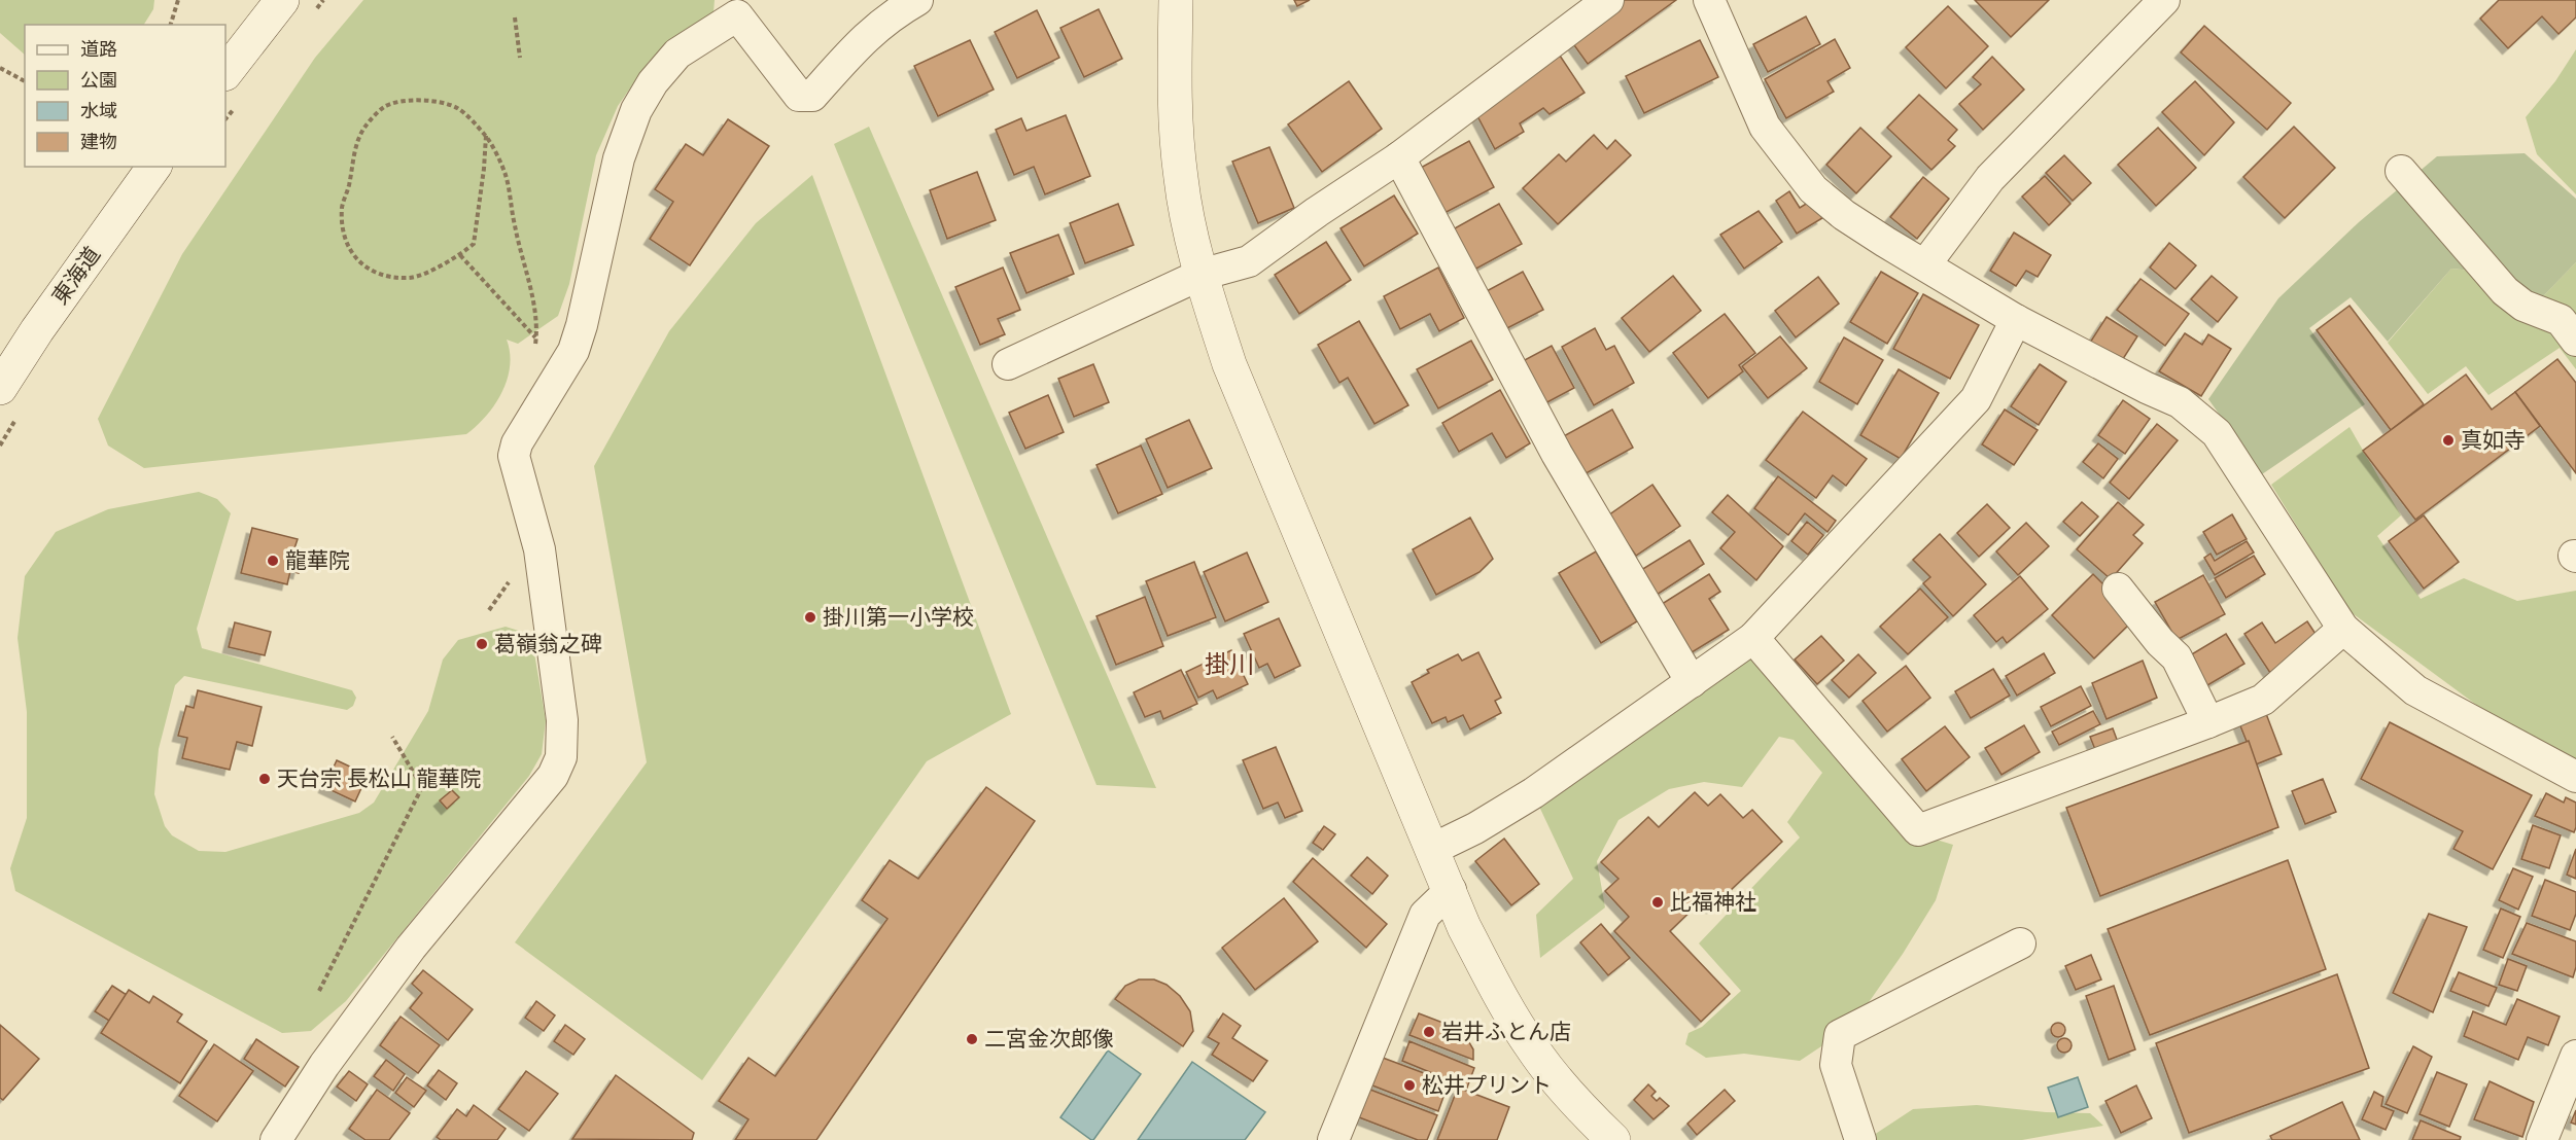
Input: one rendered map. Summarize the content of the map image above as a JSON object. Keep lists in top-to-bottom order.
{
  "streets": {
    "street": ["東海道"]
  },
  "districts": ["掛川"],
  "places": [
    "真如寺",
    "龍華院",
    "掛川第一小学校",
    "葛嶺翁之碑",
    "天台宗 長松山 龍華院",
    "比福神社",
    "岩井ふとん店",
    "二宮金次郎像",
    "松井プリント"
  ],
  "legend": [
    "道路",
    "公園",
    "水域",
    "建物"
  ]
}
